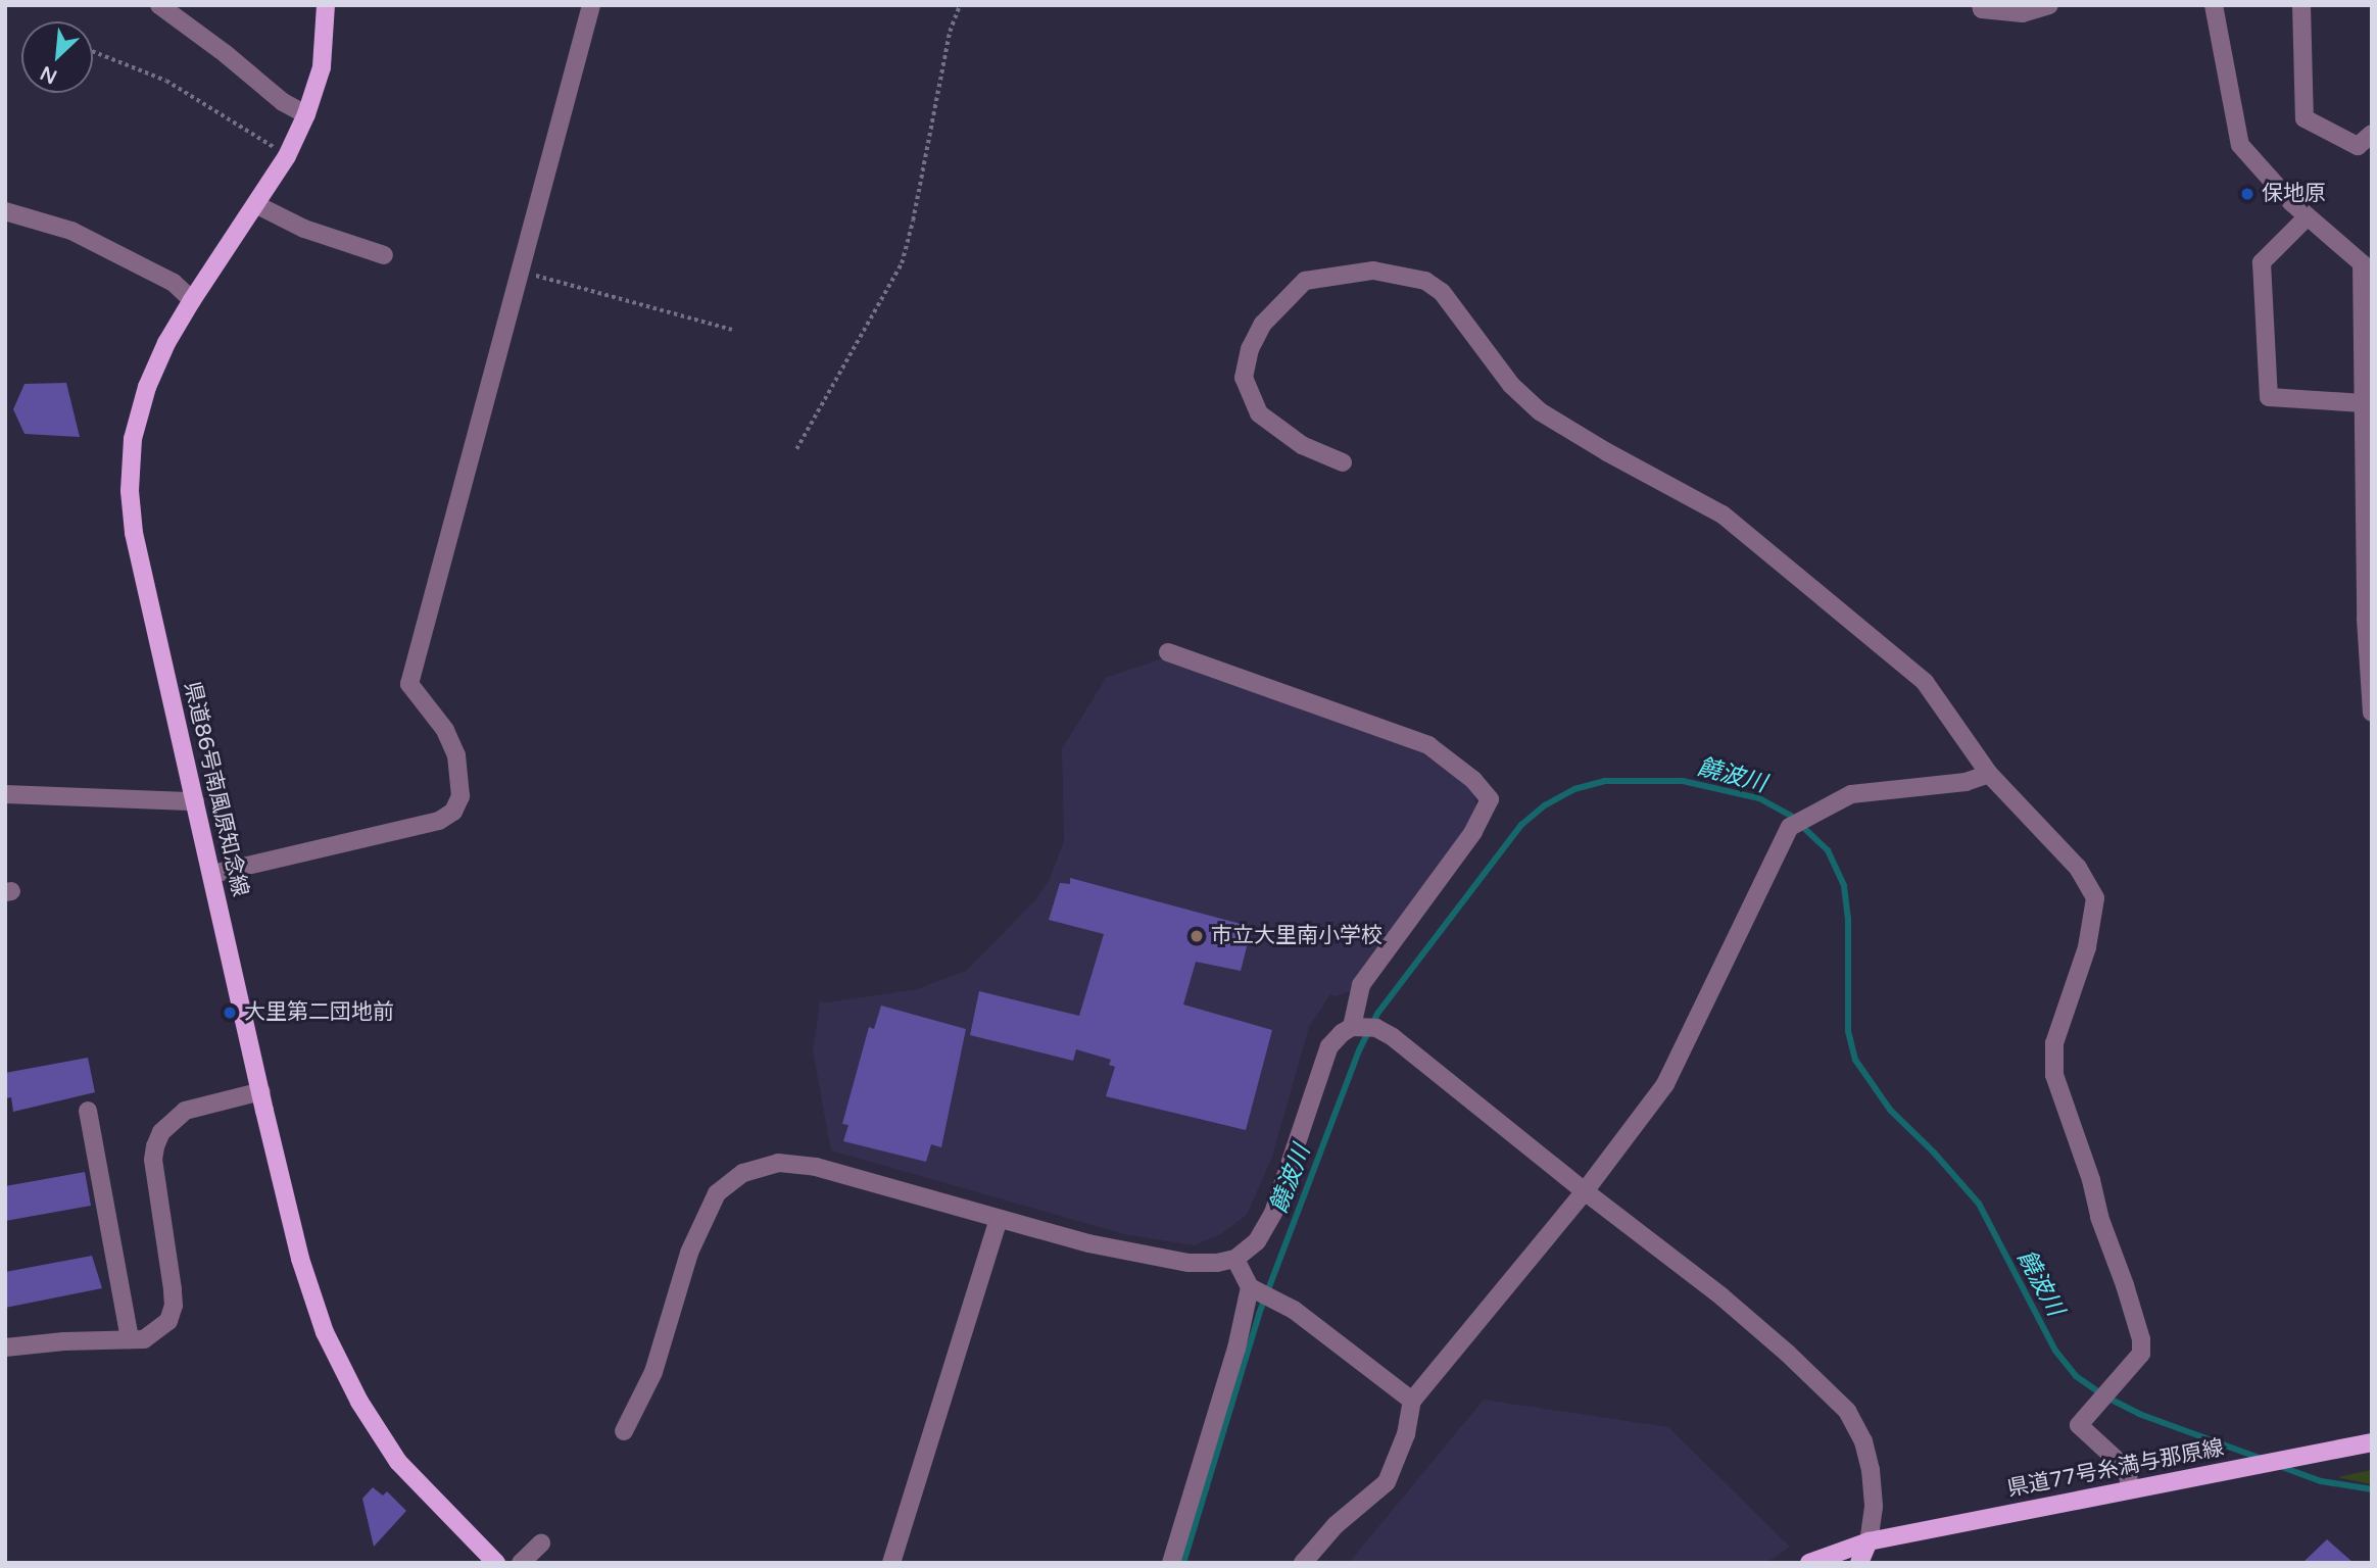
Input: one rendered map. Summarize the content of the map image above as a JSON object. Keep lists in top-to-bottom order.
{
  "streets": {
    "main road": ["県道86号南風原知念線", "県道77号糸満与那原線"]
  },
  "water": ["饒波川"],
  "places": ["保地原", "市立大里南小学校", "大里第二団地前"],
  "north": "bottom left"
}
